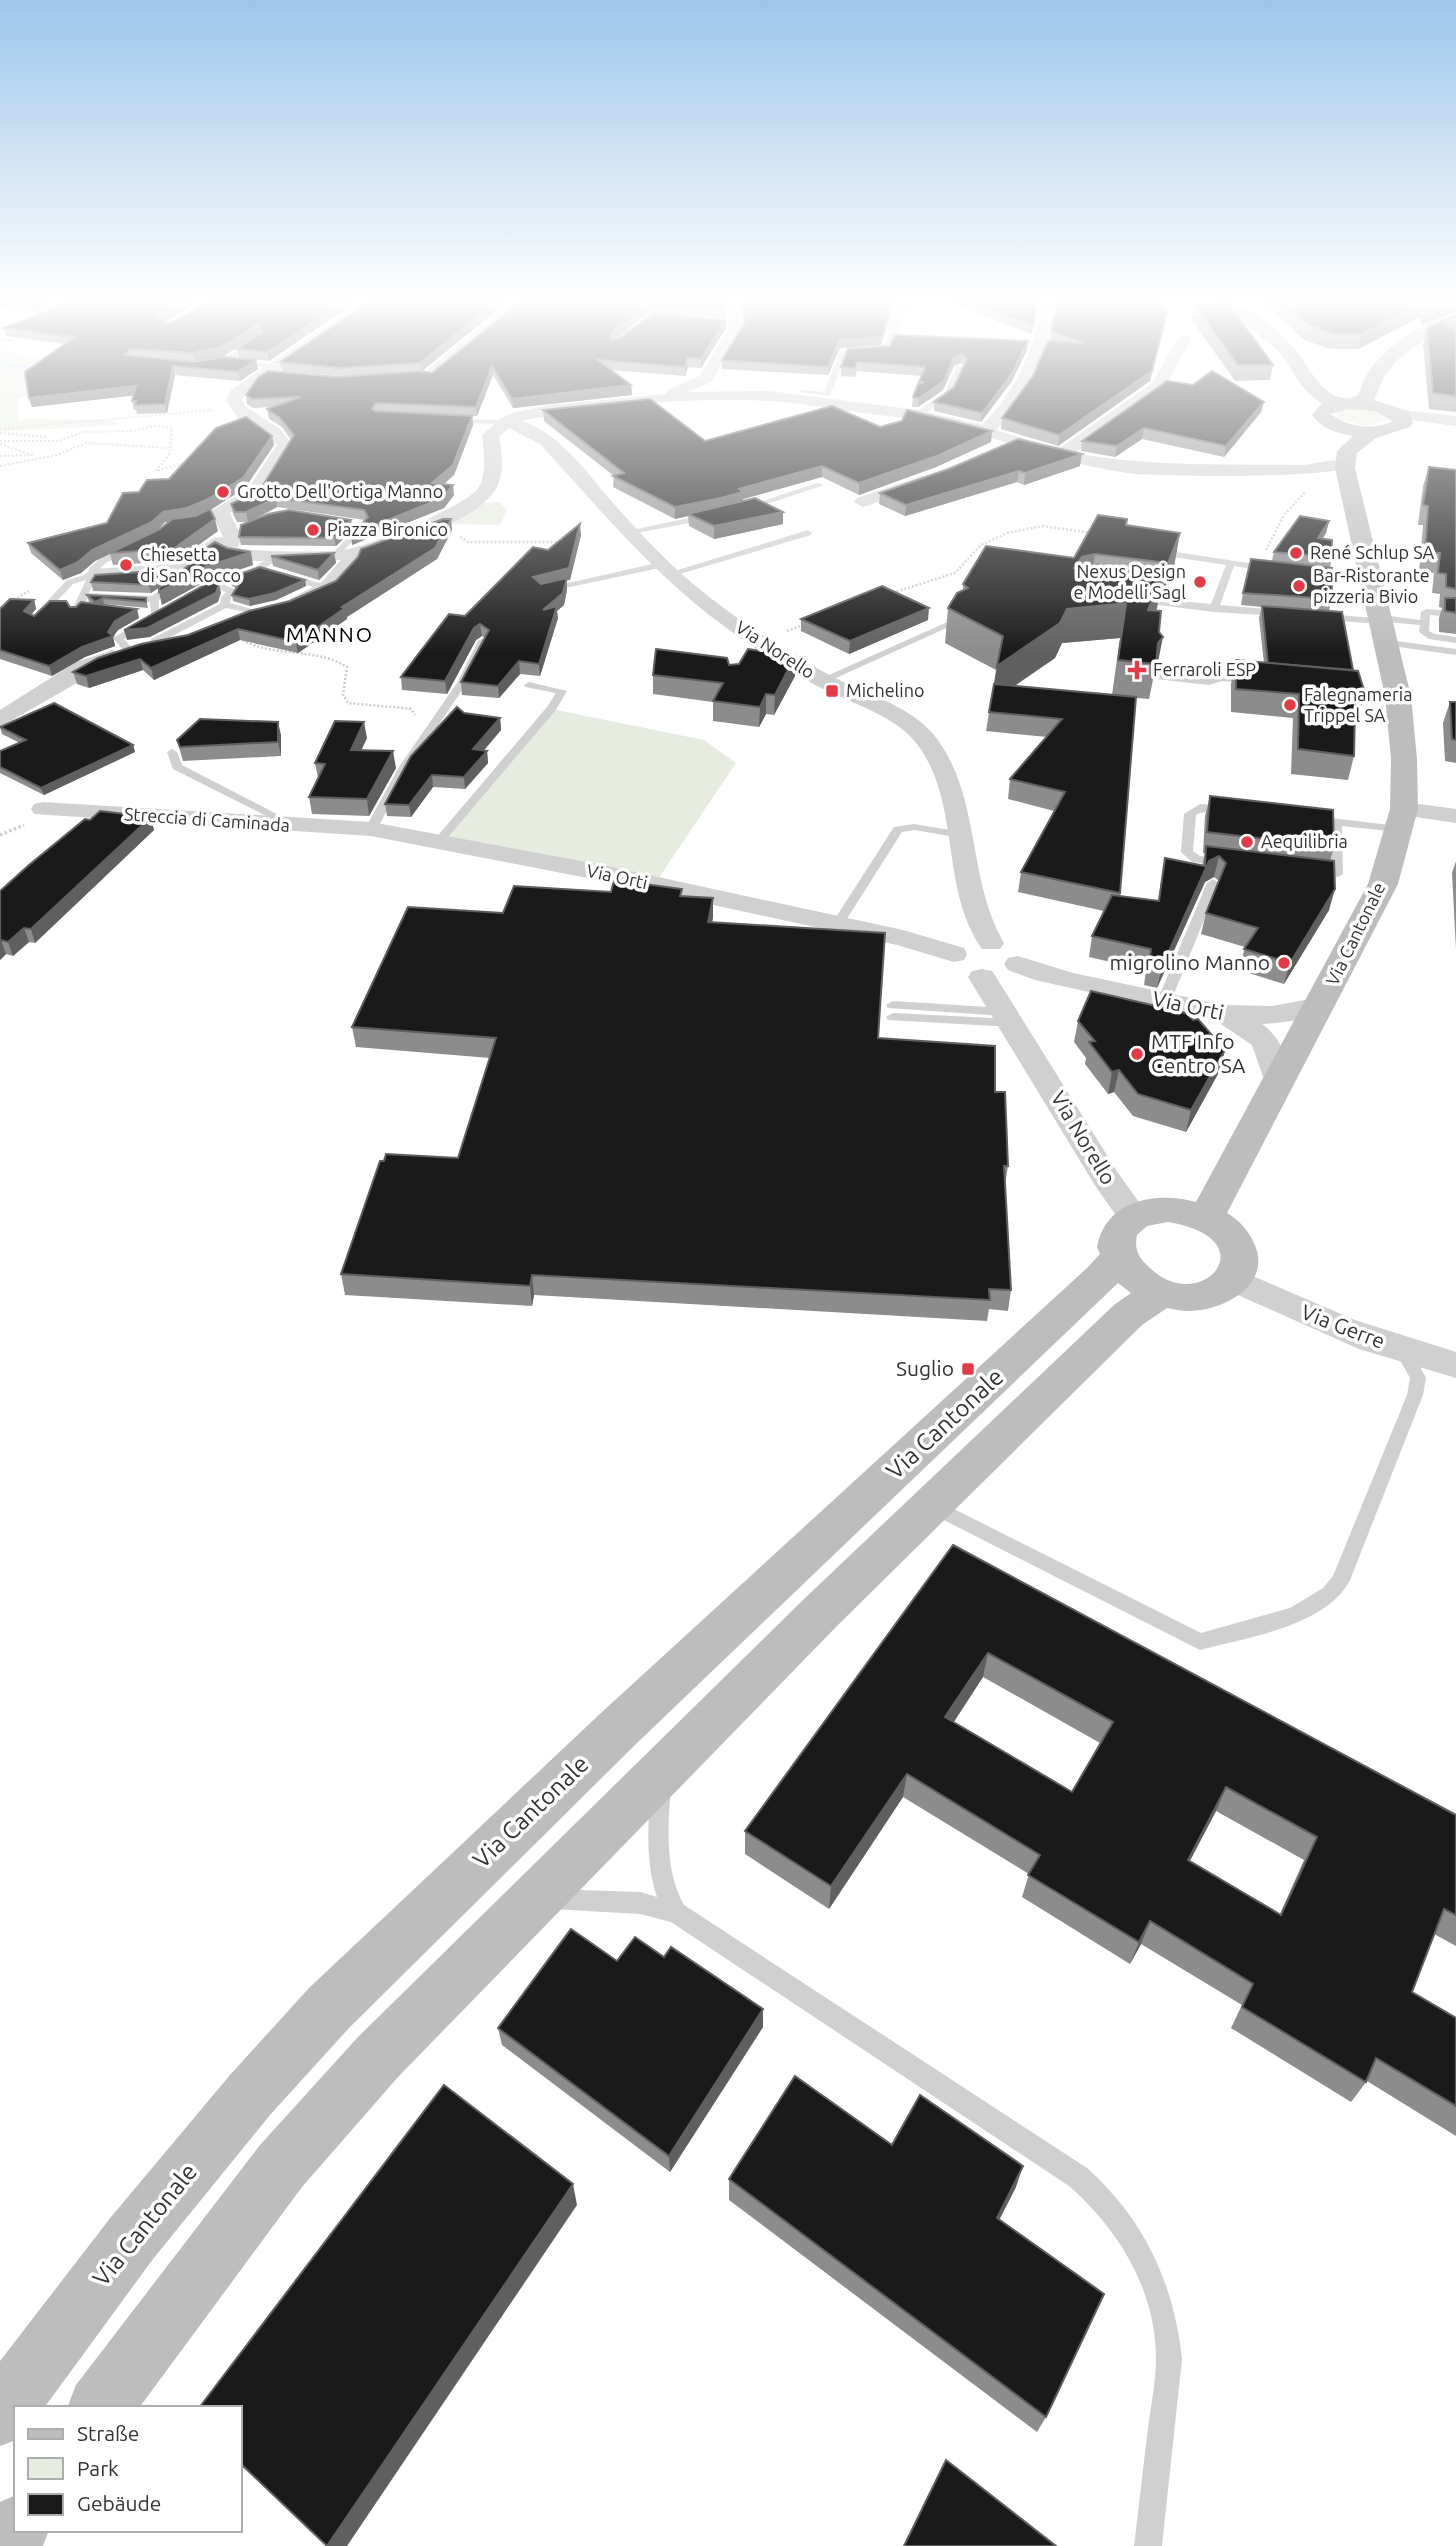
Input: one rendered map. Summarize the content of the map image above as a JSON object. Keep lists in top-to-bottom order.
{
  "streets": {
    "main road": ["Via Cantonale"],
    "street": [
      "Via Norello",
      "Streccia di Caminada",
      "Via Orti",
      "Via Gerre"
    ]
  },
  "crossings": [
    ["Via Norello", "Via Orti"],
    ["Via Norello", "Via Cantonale"],
    ["Via Norello", "Via Gerre"],
    ["Streccia di Caminada", "Via Orti"],
    ["Via Orti", "Via Cantonale"],
    ["Via Cantonale", "Via Gerre"]
  ],
  "districts": ["MANNO"],
  "places": {
    "other": [
      "Grotto Dell'Ortiga Manno",
      "Piazza Bironico",
      "René Schlup SA",
      "Chiesetta di San Rocco",
      "Nexus Design e Modelli Sagl",
      "Bar-Ristorante pizzeria Bivio",
      "Falegnameria Trippel SA",
      "Aequilibria",
      "migrolino Manno",
      "MTF Info Centro SA"
    ],
    "health": ["Ferraroli ESP"],
    "transit": ["Michelino", "Suglio"]
  },
  "legend": ["Straße", "Park", "Gebäude"]
}
